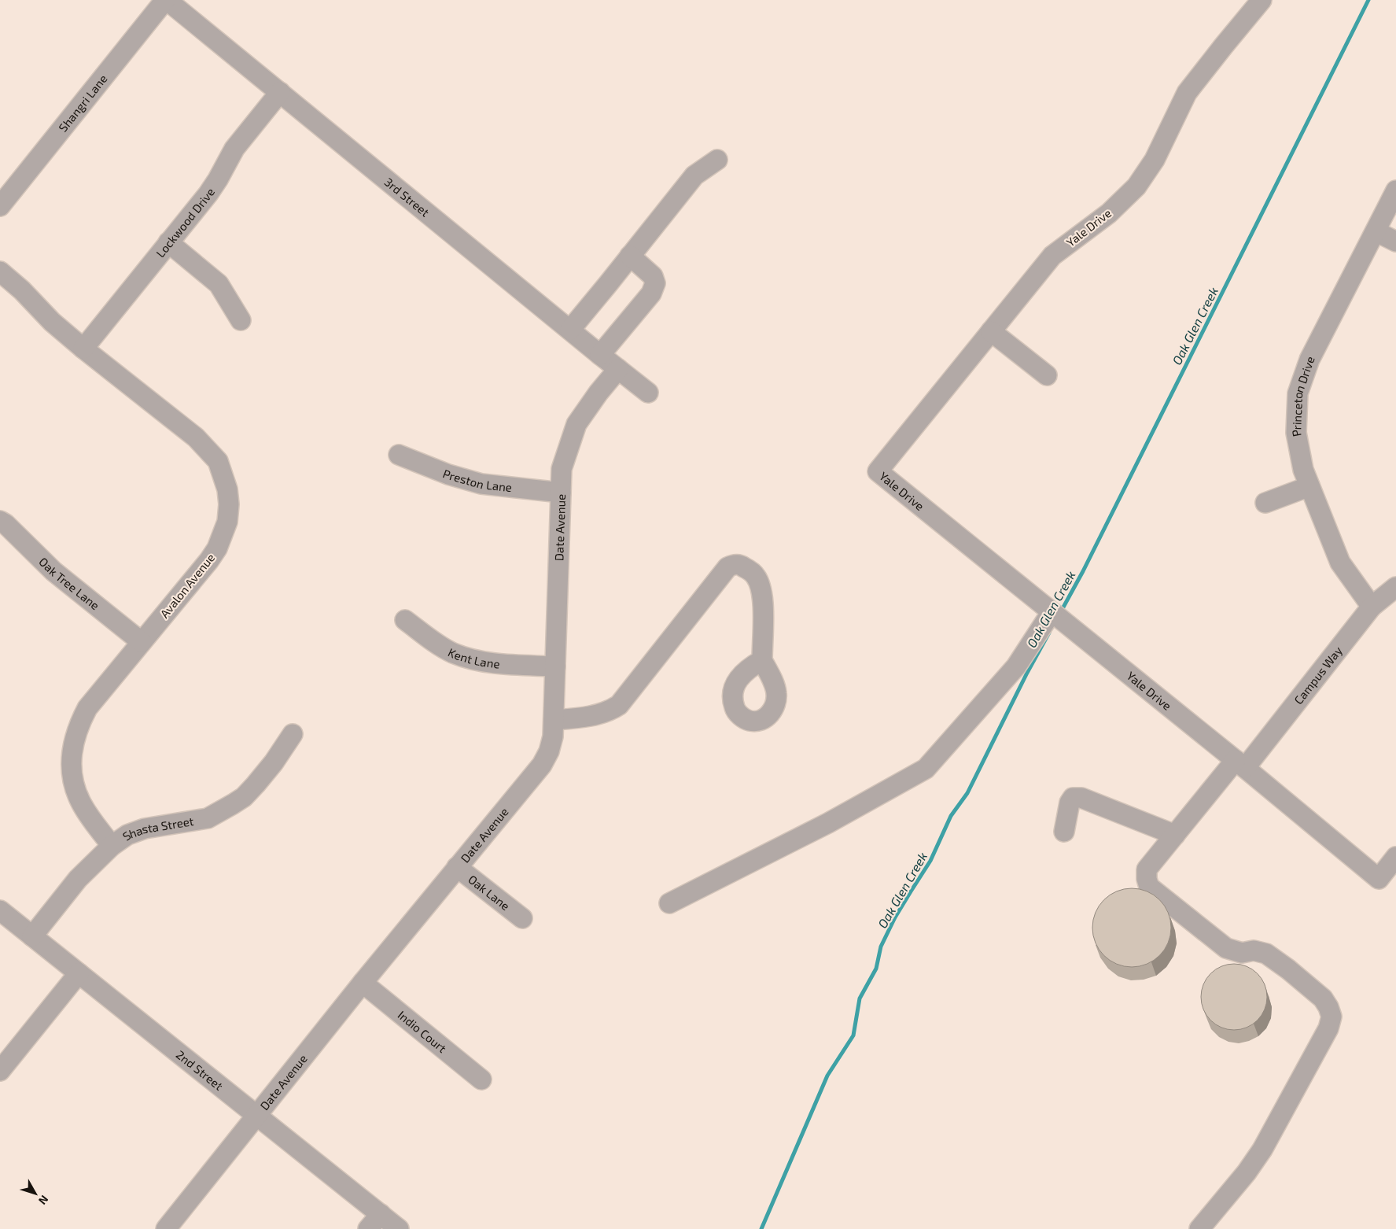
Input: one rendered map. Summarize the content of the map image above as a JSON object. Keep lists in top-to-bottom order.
{
  "streets": {
    "street": [
      "Shangri Lane",
      "3rd Street",
      "Lockwood Drive",
      "Yale Drive",
      "Princeton Drive",
      "Preston Lane",
      "Date Avenue",
      "Oak Tree Lane",
      "Avalon Avenue",
      "Kent Lane",
      "Campus Way",
      "Shasta Street",
      "Oak Lane",
      "Indio Court",
      "2nd Street"
    ]
  },
  "crossings": [
    ["Shangri Lane", "3rd Street"],
    ["3rd Street", "Lockwood Drive"],
    ["3rd Street", "Date Avenue"],
    ["Lockwood Drive", "Avalon Avenue"],
    ["Yale Drive", "Campus Way"],
    ["Princeton Drive", "Campus Way"],
    ["Preston Lane", "Date Avenue"],
    ["Date Avenue", "Kent Lane"],
    ["Date Avenue", "Oak Lane"],
    ["Date Avenue", "Indio Court"],
    ["Date Avenue", "2nd Street"],
    ["Oak Tree Lane", "Avalon Avenue"],
    ["Avalon Avenue", "Shasta Street"],
    ["Shasta Street", "2nd Street"]
  ],
  "water": ["Oak Glen Creek"],
  "north": "bottom right"
}
